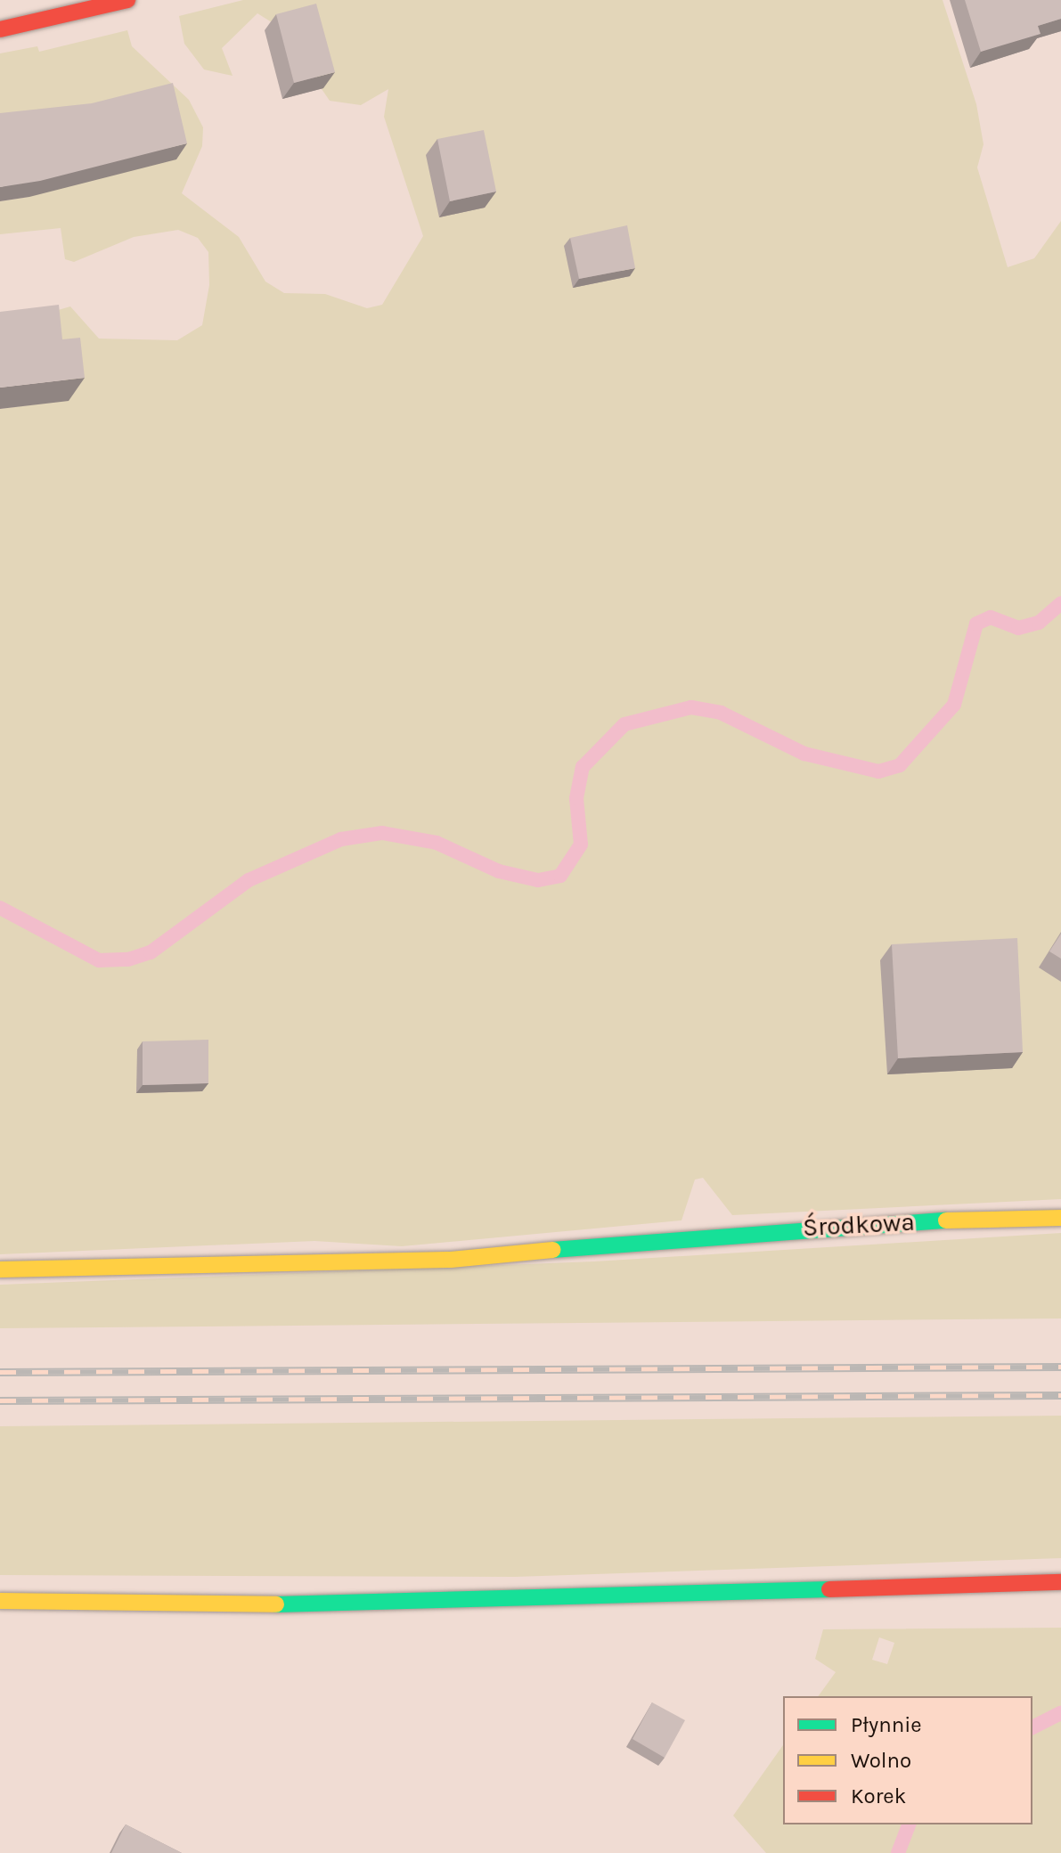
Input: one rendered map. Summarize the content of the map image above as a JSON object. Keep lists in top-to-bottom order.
{
  "streets": {
    "street": ["Środkowa"]
  },
  "legend": ["Płynnie", "Wolno", "Korek"]
}
